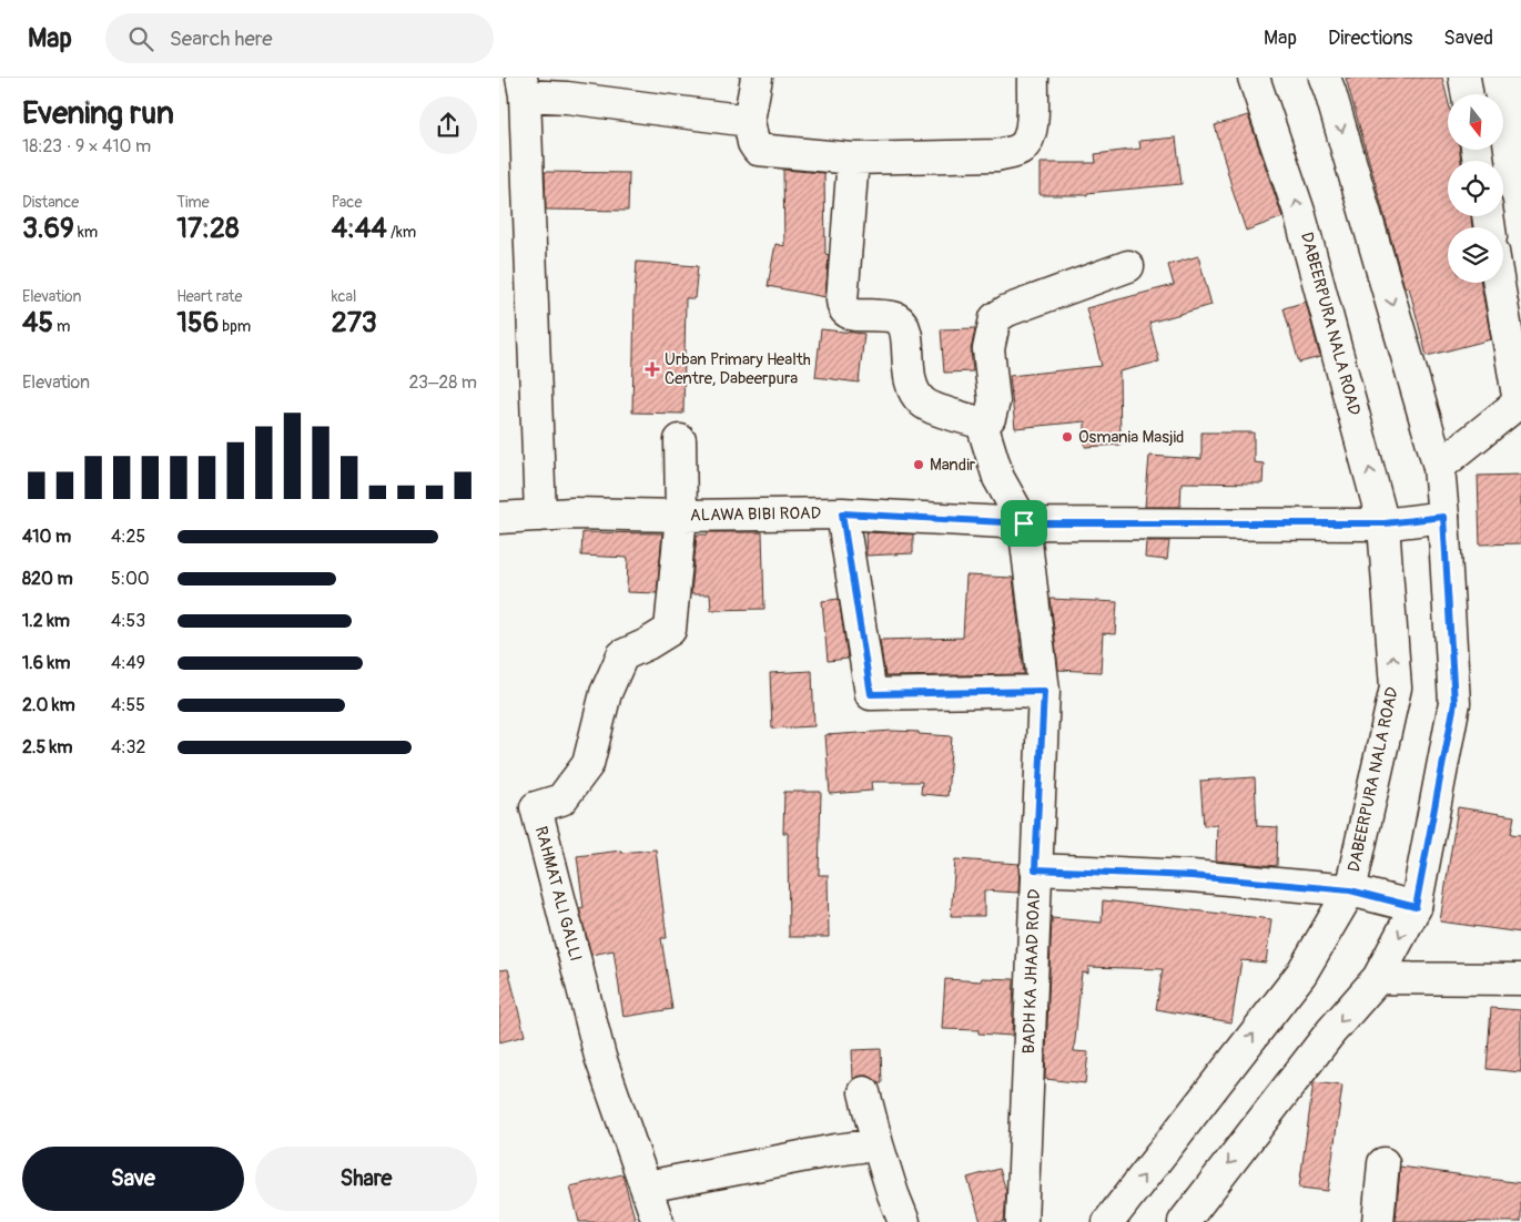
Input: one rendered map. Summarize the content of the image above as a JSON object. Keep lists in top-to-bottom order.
{
  "streets": {
    "street": [
      "DABEERPURA NALA ROAD",
      "ALAWA BIBI ROAD",
      "RAHMAT ALI GALLI",
      "BADH KA JHAAD ROAD"
    ]
  },
  "crossings": [
    ["DABEERPURA NALA ROAD", "ALAWA BIBI ROAD"],
    ["ALAWA BIBI ROAD", "RAHMAT ALI GALLI"],
    ["ALAWA BIBI ROAD", "BADH KA JHAAD ROAD"]
  ],
  "places": {
    "health": ["Urban Primary Health Centre, Dabeerpura"],
    "other": ["Osmania Masjid", "Mandir"]
  },
  "north": "bottom",
  "page": {
    "header": "Map",
    "search": "Search here",
    "nav": ["Map", "Directions", "Saved"],
    "heading": ["Evening run", "18:23 · 9 × 410 m"],
    "stats": [
      ["Distance", "3.69 km"],
      ["Time", "17:28"],
      ["Pace", "4:44 /km"],
      ["Elevation", "45 m"],
      ["Heart rate", "156 bpm"],
      ["kcal", "273"]
    ],
    "chart": ["Elevation", "23–28 m"],
    "list": [
      {
        "name": "410 m",
        "note": "4:25"
      },
      {
        "name": "820 m",
        "note": "5:00"
      },
      {
        "name": "1.2 km",
        "note": "4:53"
      },
      {
        "name": "1.6 km",
        "note": "4:49"
      },
      {
        "name": "2.0 km",
        "note": "4:55"
      },
      {
        "name": "2.5 km",
        "note": "4:32"
      }
    ],
    "buttons": ["Save", "Share"]
  }
}
